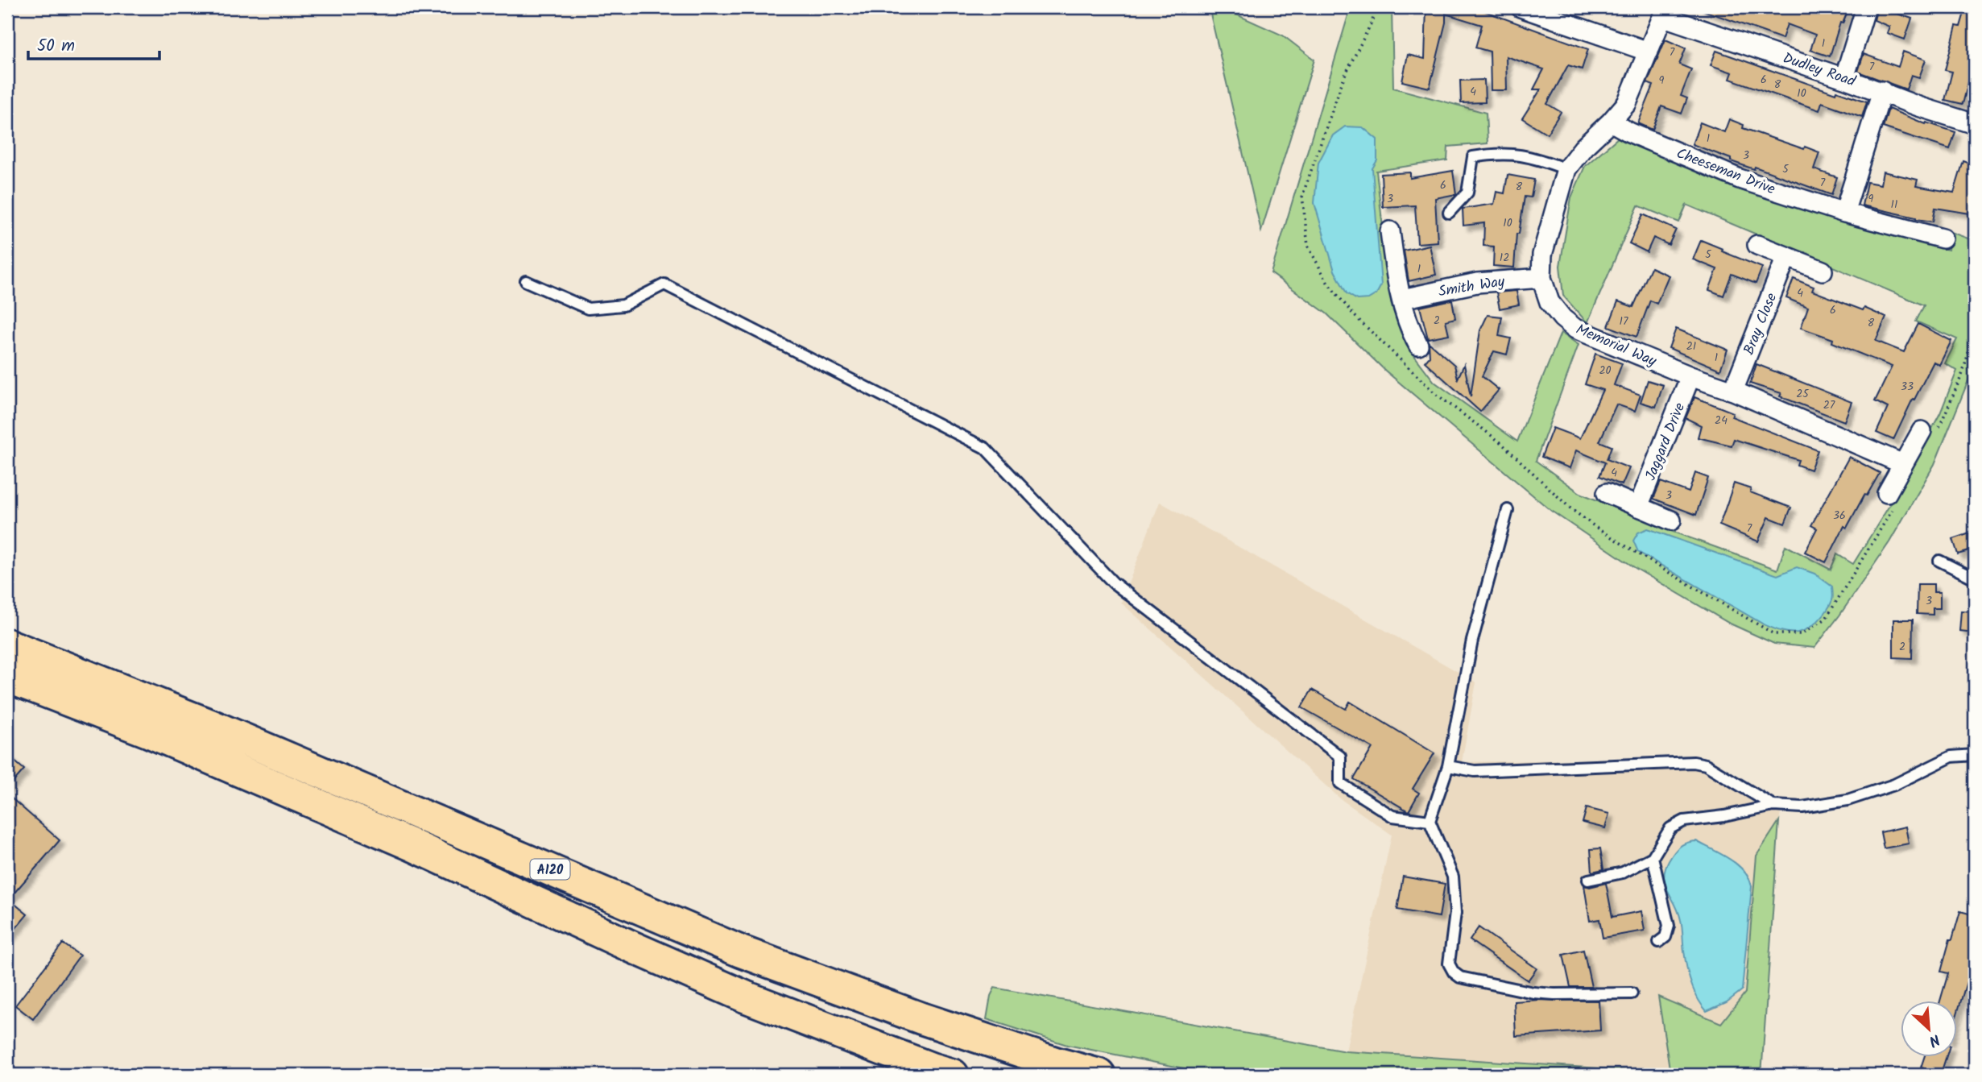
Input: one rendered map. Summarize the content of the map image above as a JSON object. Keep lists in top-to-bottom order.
{
  "streets": {
    "highway": ["A120"],
    "street": [
      "Dudley Road",
      "Cheeseman Drive",
      "Smith Way",
      "Bray Close",
      "Memorial Way",
      "Jaggard Drive"
    ]
  },
  "crossings": [
    ["Dudley Road", "Memorial Way"],
    ["Cheeseman Drive", "Memorial Way"],
    ["Smith Way", "Memorial Way"],
    ["Bray Close", "Memorial Way"],
    ["Memorial Way", "Jaggard Drive"]
  ],
  "house_numbers": [
    "1",
    "7",
    "7",
    "6",
    "9",
    "8",
    "4",
    "10",
    "1",
    "3",
    "5",
    "7",
    "6",
    "8",
    "3",
    "9",
    "11",
    "10",
    "5",
    "12",
    "1",
    "4",
    "6",
    "2",
    "17",
    "8",
    "21",
    "1",
    "20",
    "33",
    "25",
    "27",
    "24",
    "4",
    "3",
    "36",
    "7",
    "3",
    "2"
  ],
  "scale_bar": "50 m",
  "north": "bottom right"
}
